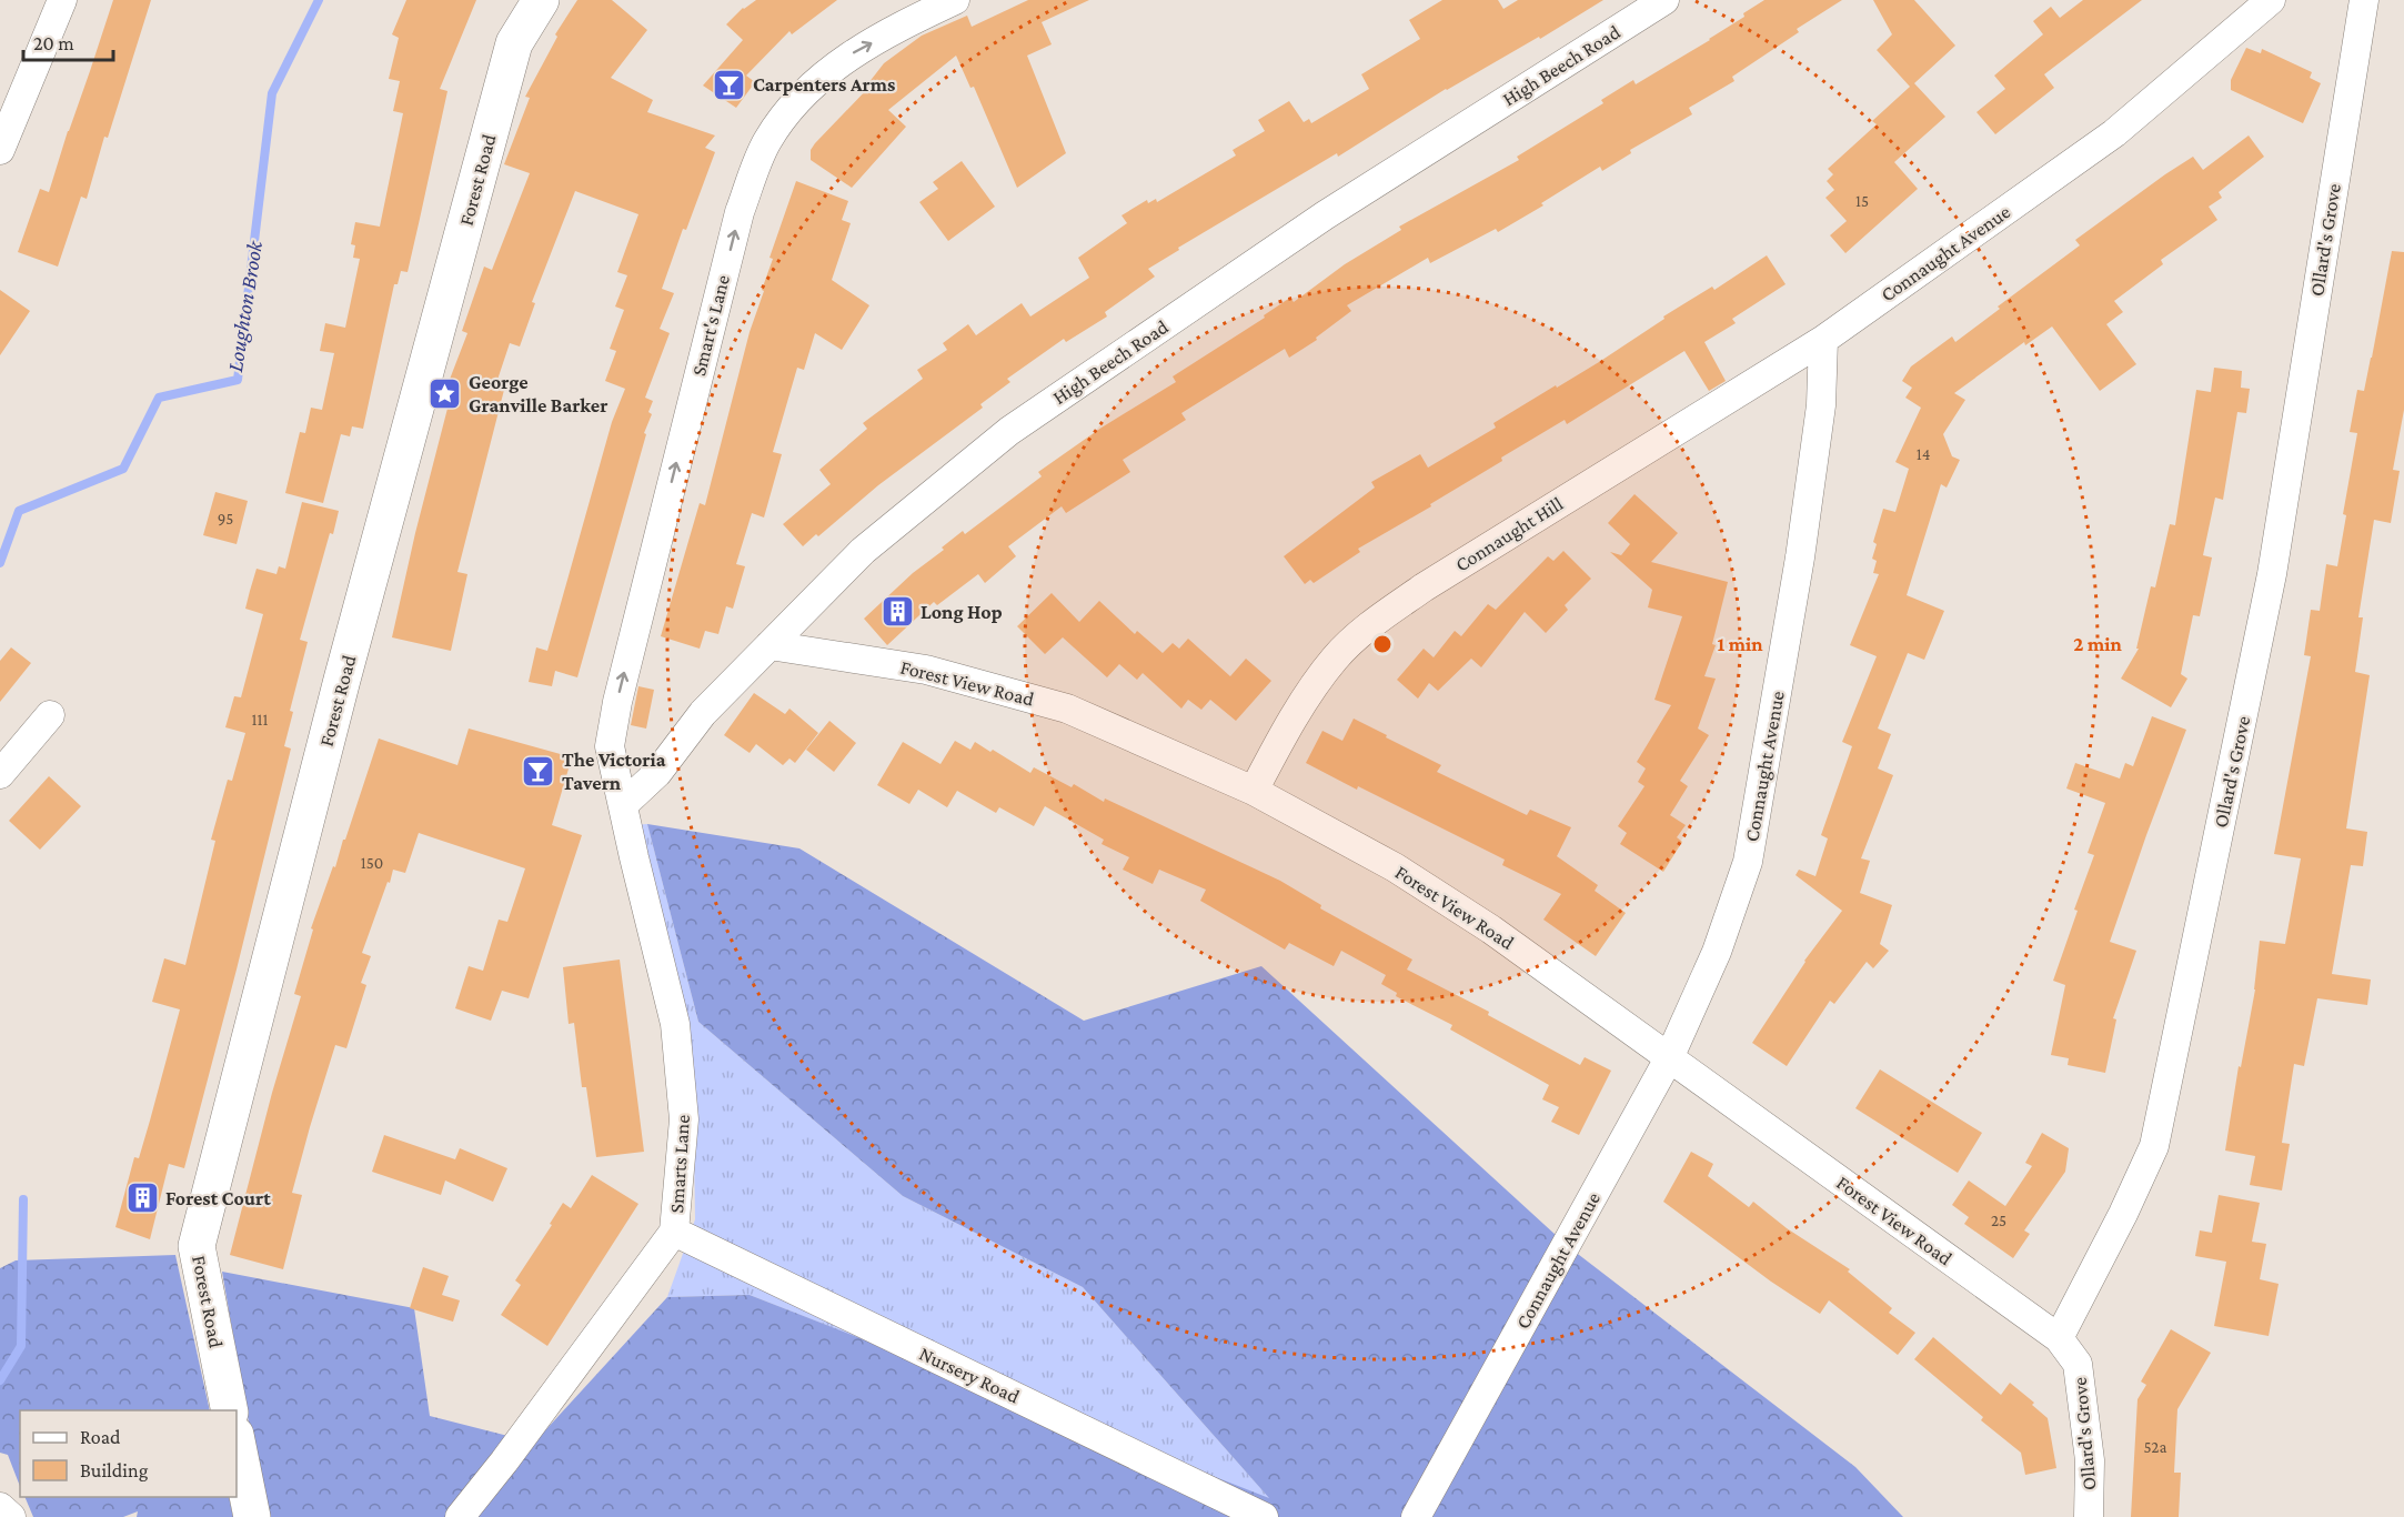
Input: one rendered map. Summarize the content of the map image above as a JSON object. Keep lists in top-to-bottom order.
{
  "streets": {
    "street": [
      "High Beech Road",
      "Forest Road",
      "Ollard's Grove",
      "Connaught Avenue",
      "Smart's Lane",
      "Connaught Hill",
      "Forest View Road",
      "Smarts Lane",
      "Nursery Road"
    ]
  },
  "crossings": [
    ["High Beech Road", "Forest View Road"],
    ["High Beech Road", "Smarts Lane"],
    ["Ollard's Grove", "Forest View Road"],
    ["Connaught Avenue", "Connaught Hill"],
    ["Connaught Avenue", "Forest View Road"],
    ["Smart's Lane", "Smarts Lane"],
    ["Connaught Hill", "Forest View Road"],
    ["Smarts Lane", "Nursery Road"]
  ],
  "one_way": ["Smart's Lane"],
  "water": ["Loughton Brook"],
  "places": {
    "bar": ["Carpenters Arms", "The Victoria Tavern"],
    "place": ["George Granville Barker"],
    "building": ["Long Hop", "Forest Court"]
  },
  "house_numbers": [
    "15",
    "14",
    "95",
    "111",
    "150",
    "25",
    "52a"
  ],
  "legend": ["Road", "Building"],
  "scale_bar": "20 m",
  "rings": ["1 min", "2 min"]
}
